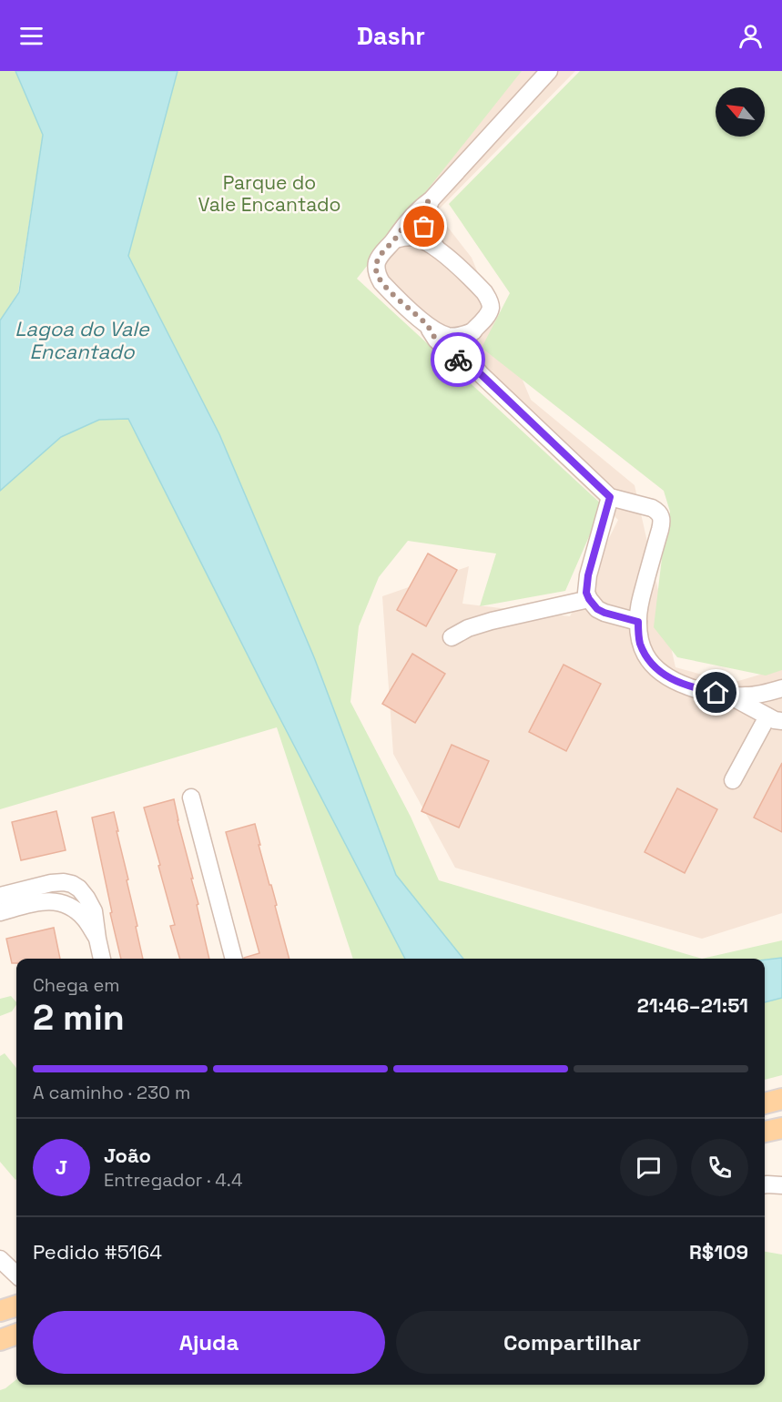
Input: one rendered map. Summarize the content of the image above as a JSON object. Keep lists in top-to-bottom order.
{
  "water": ["Lagoa do Vale Encantado"],
  "parks": ["Parque do Vale Encantado"],
  "north": "top left",
  "page": {
    "header": "Dashr",
    "heading": ["2 min", "Chega em", "21:46–21:51"],
    "panel": [
      "João",
      "Entregador · 4.4",
      "Pedido #5164",
      "R$109"
    ],
    "bar": "A caminho · 230 m",
    "round": "J",
    "buttons": ["Ajuda", "Compartilhar"]
  }
}
